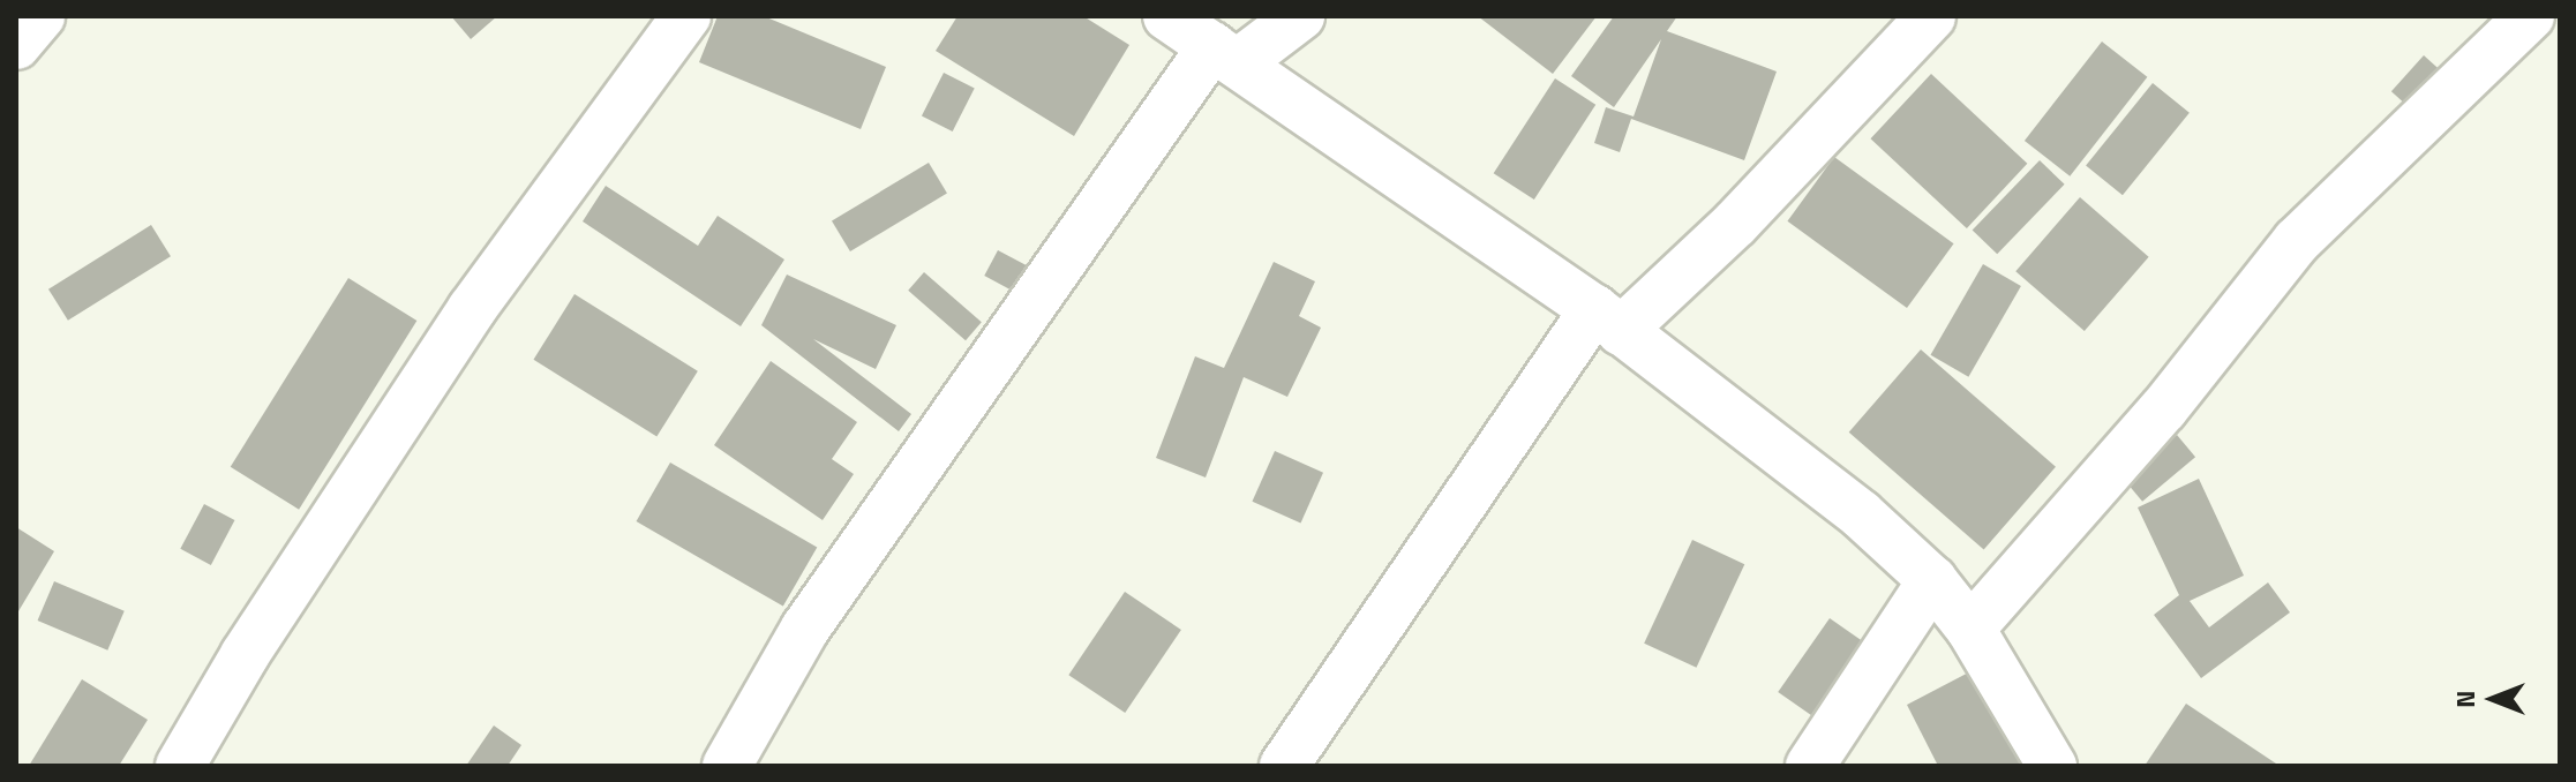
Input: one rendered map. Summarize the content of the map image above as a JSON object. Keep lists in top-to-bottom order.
{
  "north": "left"
}
